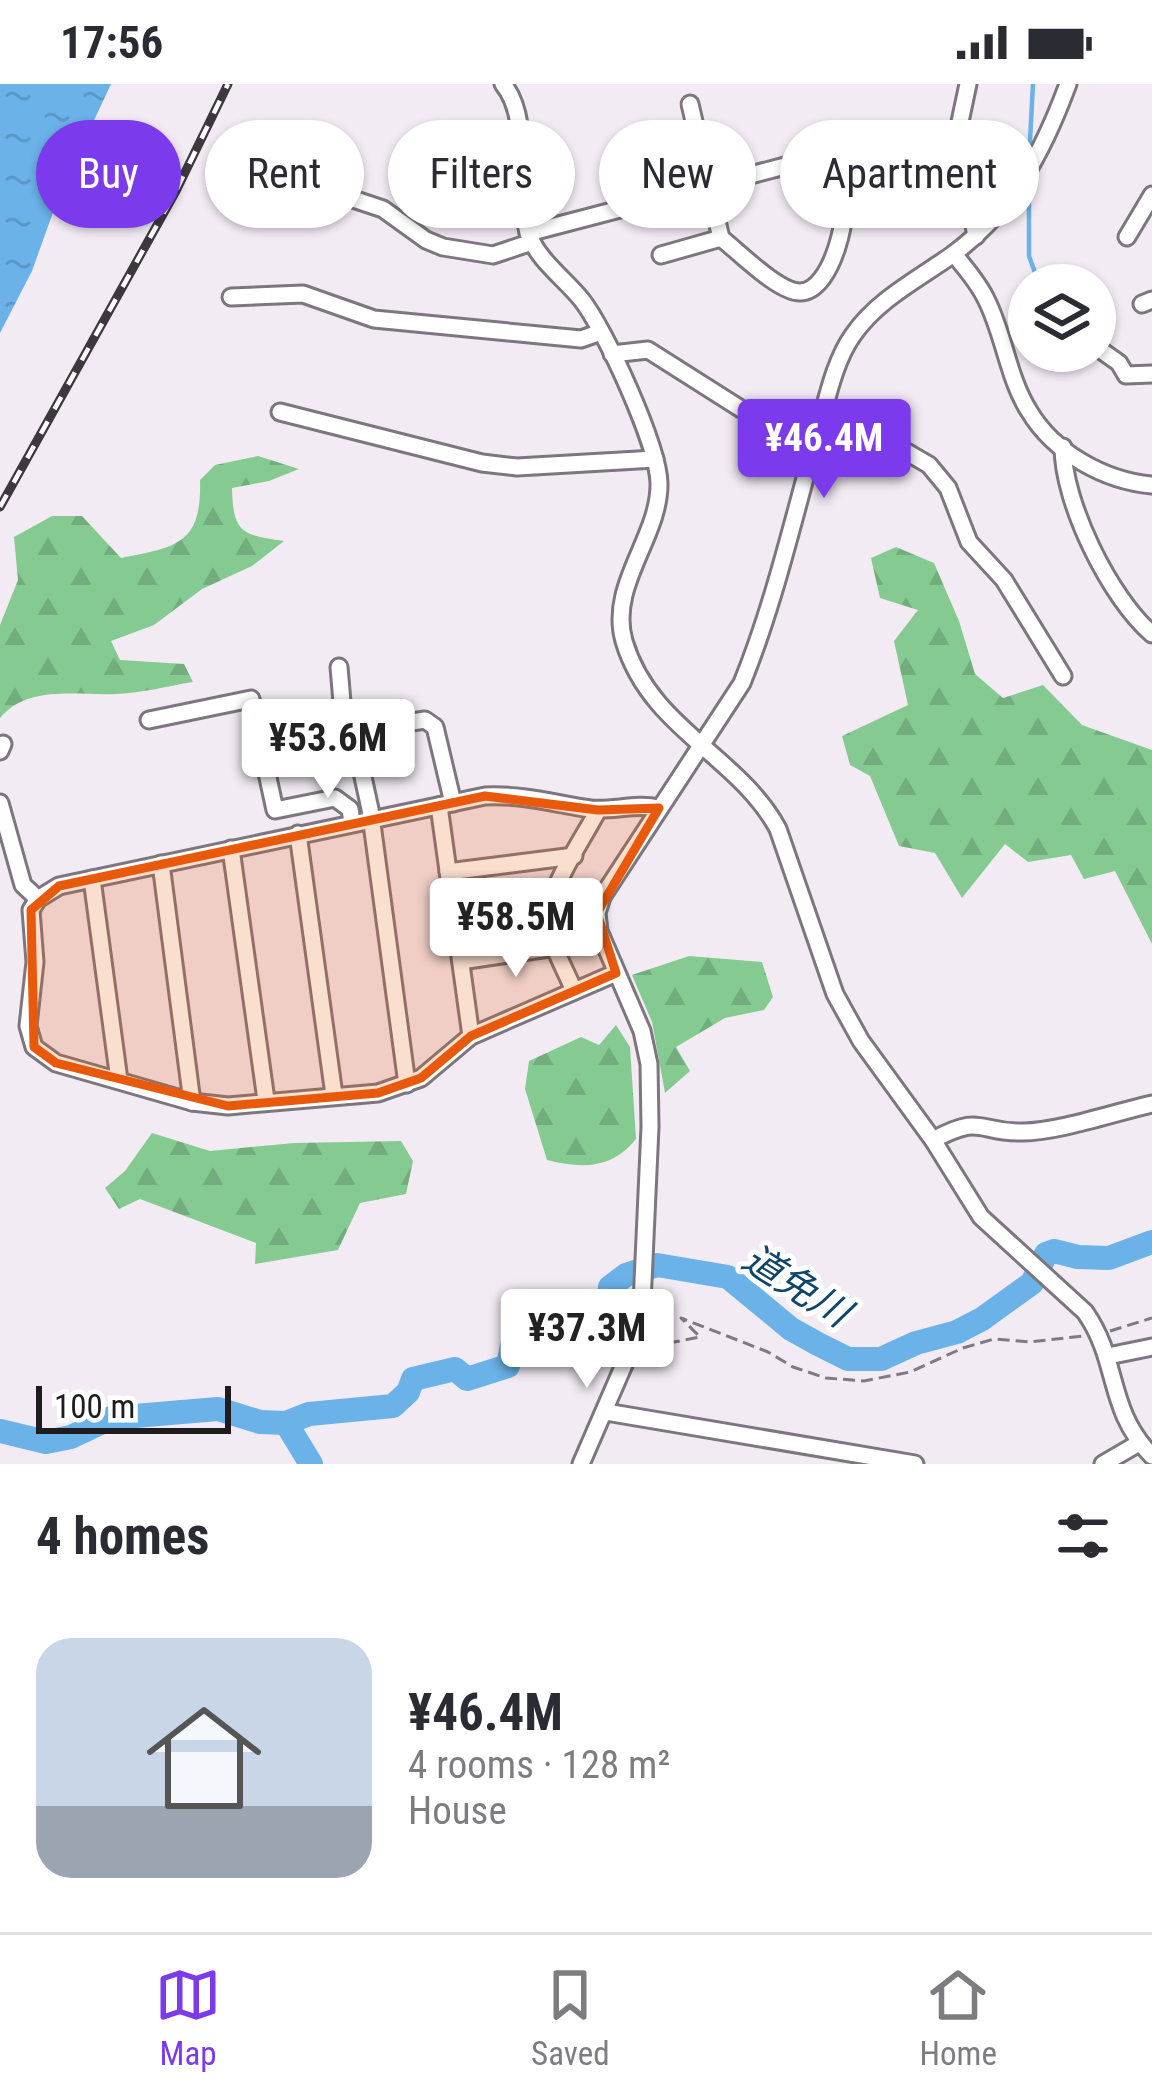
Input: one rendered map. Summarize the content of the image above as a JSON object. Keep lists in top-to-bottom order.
{
  "water": ["道免川"],
  "scale_bar": "100 m",
  "page": {
    "status": "17:56",
    "chip": [
      "Buy",
      "Rent",
      "Filters",
      "New",
      "Apartment"
    ],
    "price": [
      "¥46.4M",
      "¥53.6M",
      "¥58.5M",
      "¥37.3M"
    ],
    "scale": "100 m",
    "heading": "4 homes",
    "list": [
      {
        "name": "¥46.4M",
        "note": "4 rooms · 128 m² · House"
      }
    ],
    "tabs": ["Map", "Saved", "Home"]
  }
}
